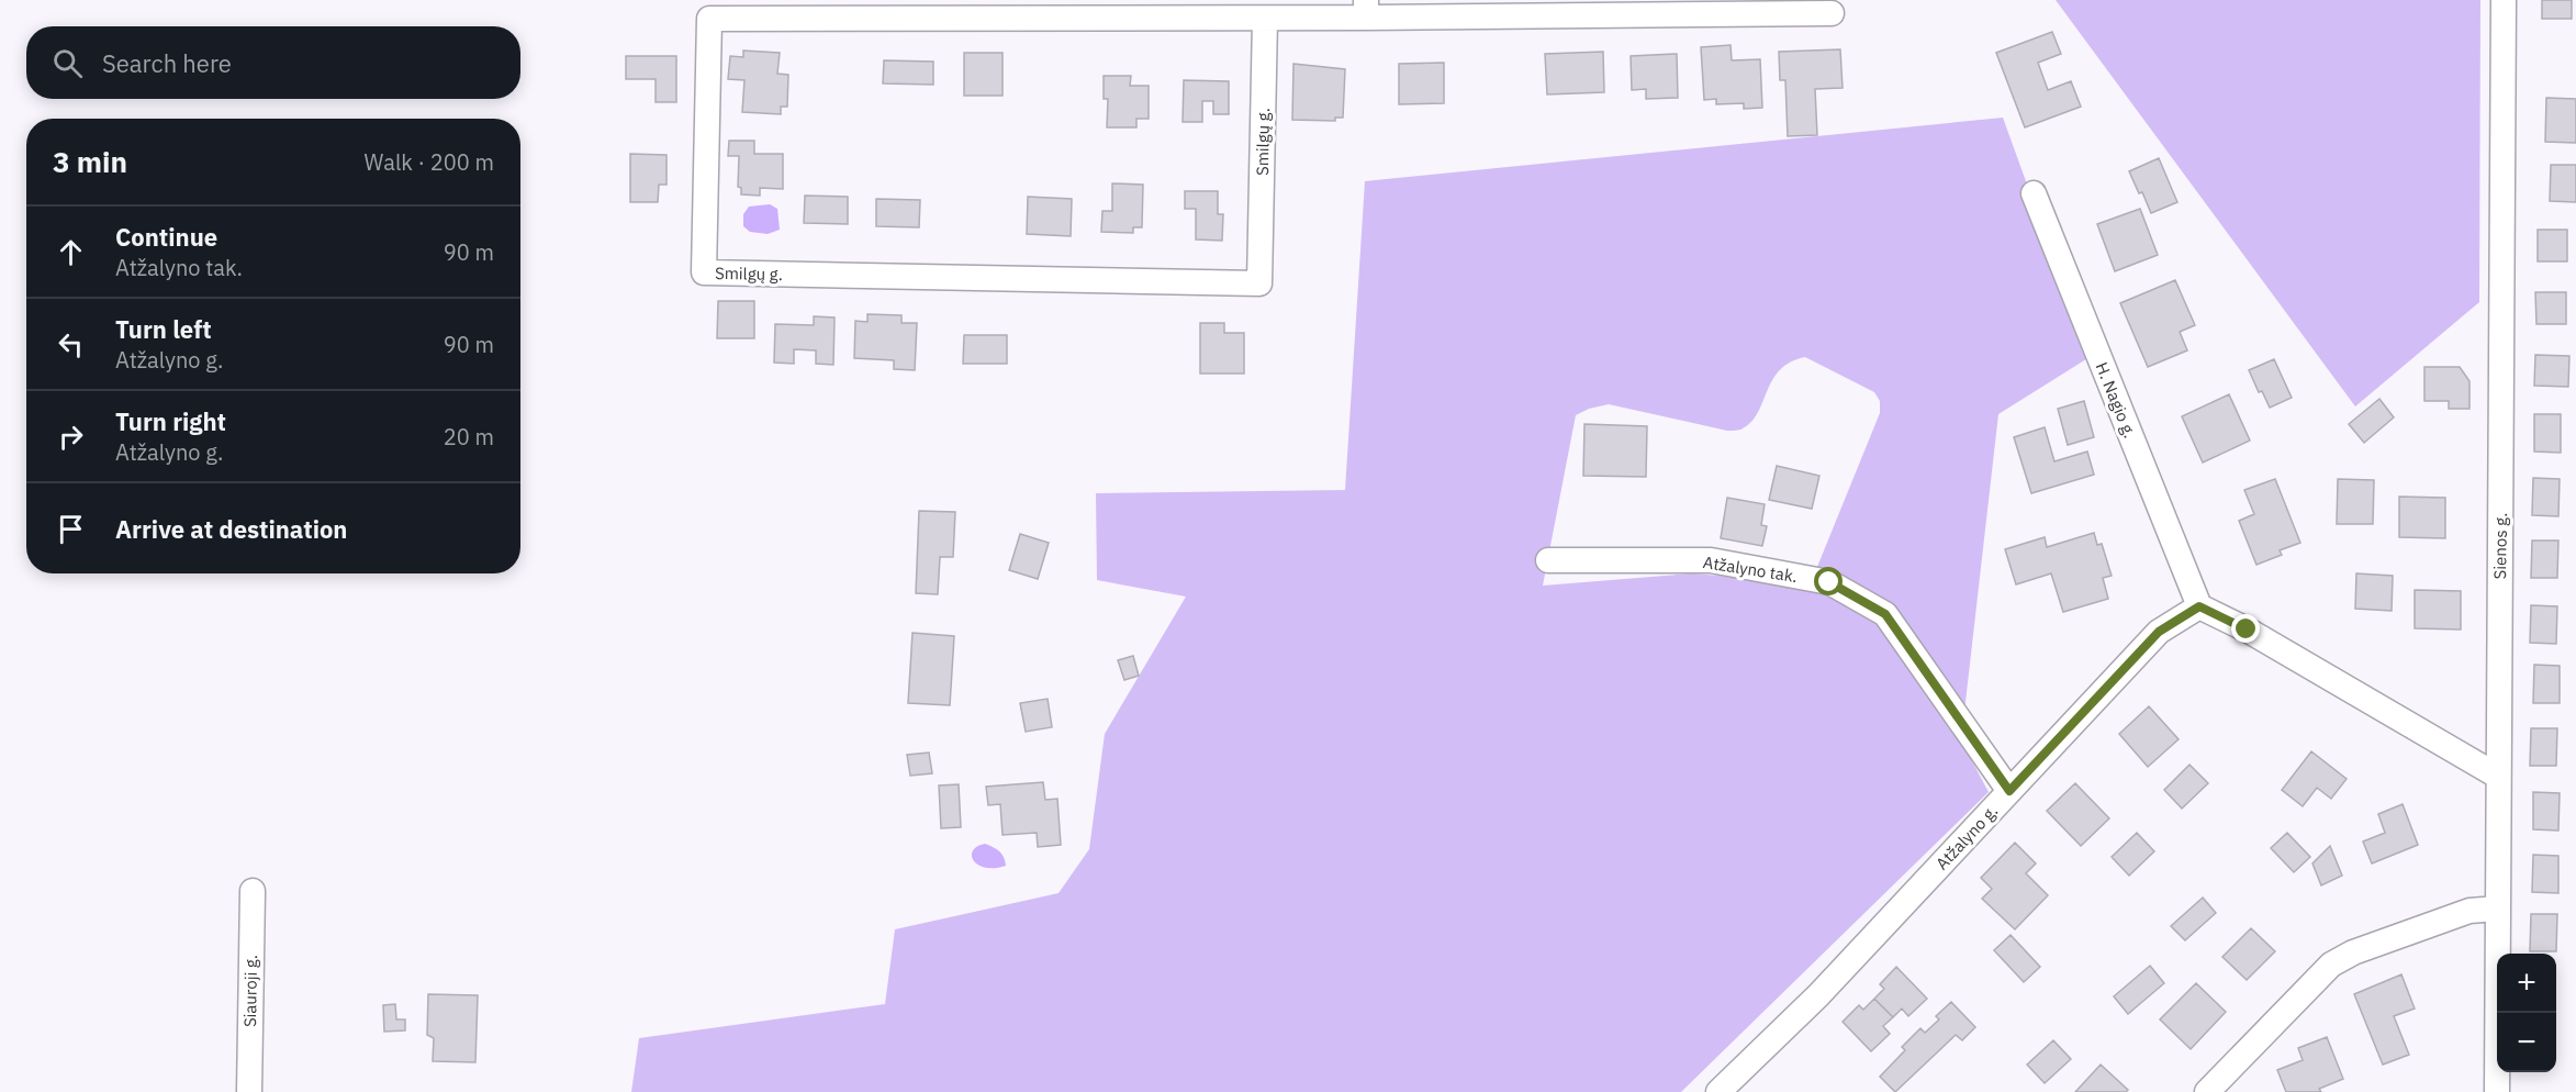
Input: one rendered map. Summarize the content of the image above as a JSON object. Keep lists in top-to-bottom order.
{
  "streets": {
    "street": [
      "Smilgų g.",
      "H. Nagio g.",
      "Sienos g.",
      "Atžalyno tak.",
      "Atžalyno g.",
      "Siauroji g."
    ]
  },
  "crossings": [
    ["H. Nagio g.", "Atžalyno g."],
    ["Atžalyno tak.", "Atžalyno g."]
  ],
  "page": {
    "search": "Search here",
    "heading": ["3 min", "Walk · 200 m"],
    "list": [
      ["Continue", "Atžalyno tak.", "90 m"],
      ["Turn left", "Atžalyno g.", "90 m"],
      ["Turn right", "Atžalyno g.", "20 m"],
      "Arrive at destination"
    ],
    "map_buttons": ["+", "−"]
  }
}
